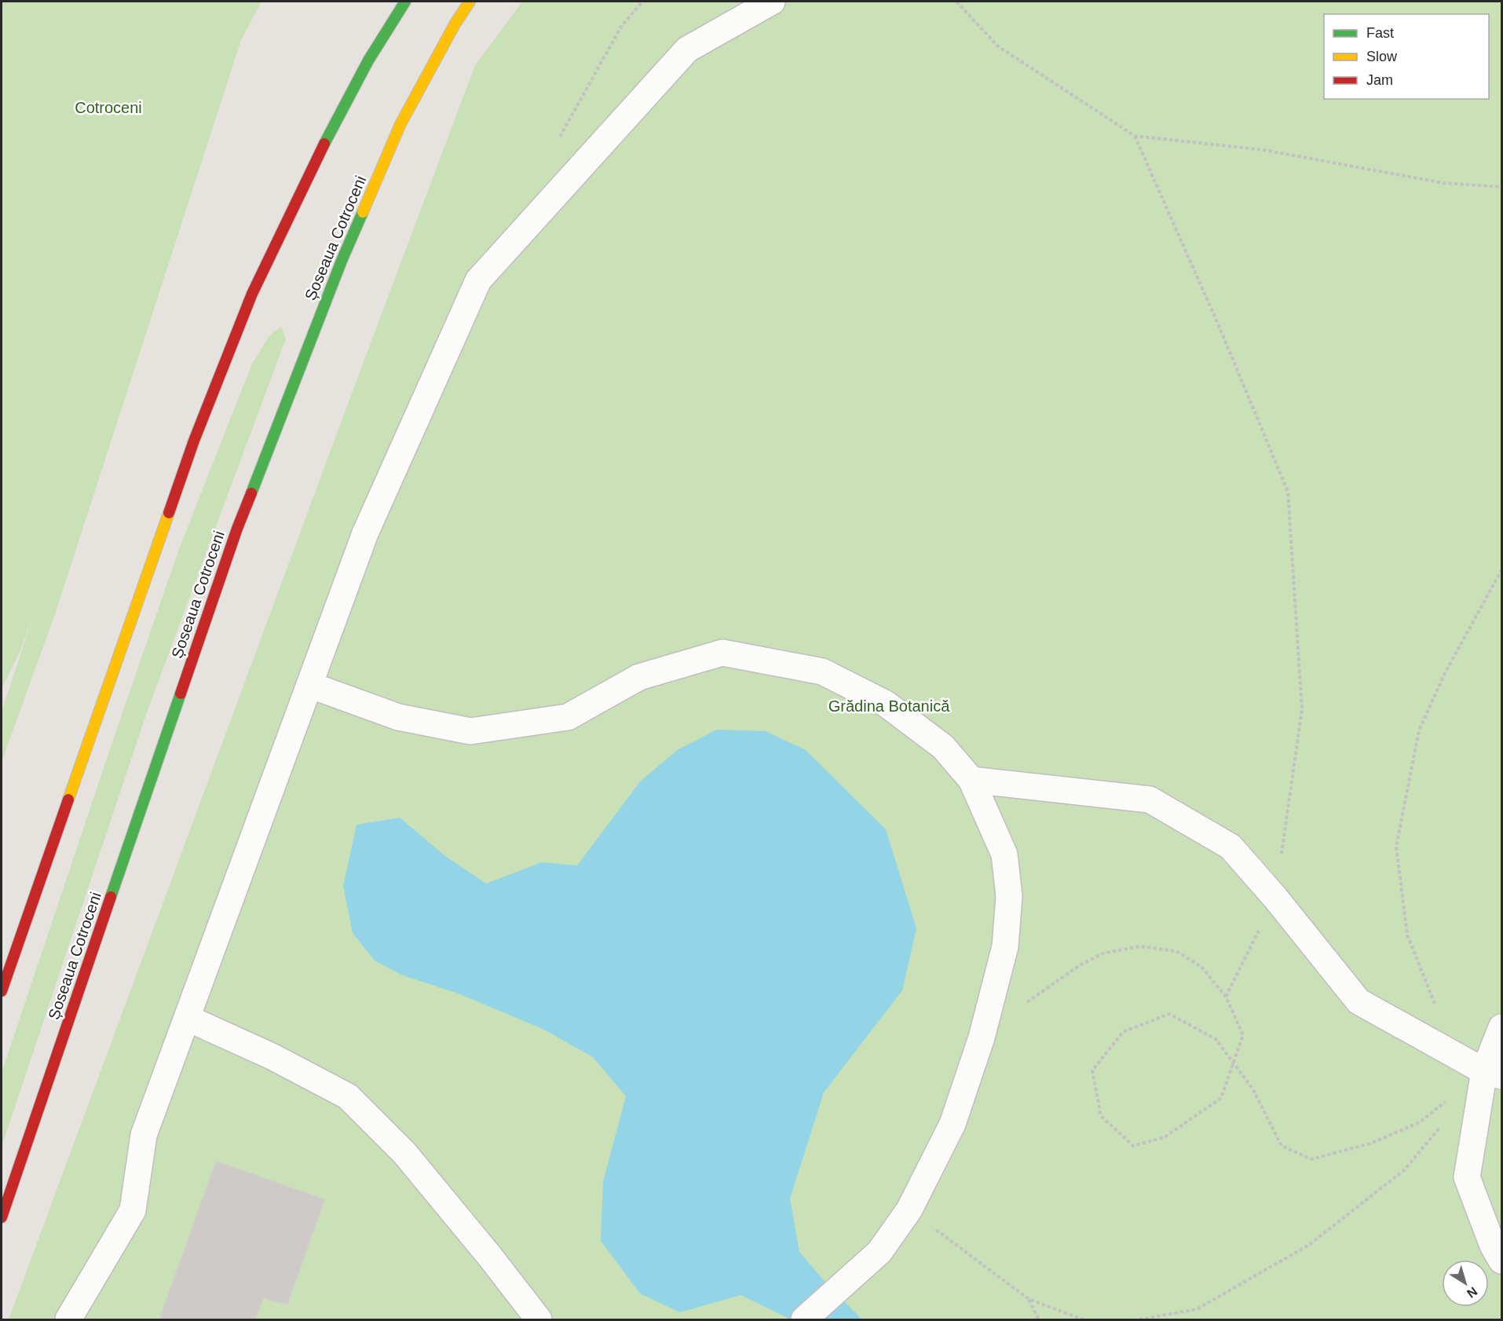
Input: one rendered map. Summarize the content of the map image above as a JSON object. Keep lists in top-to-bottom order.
{
  "streets": {
    "main road": ["Șoseaua Cotroceni"]
  },
  "parks": ["Cotroceni", "Grădina Botanică"],
  "legend": ["Fast", "Slow", "Jam"],
  "north": "bottom right"
}
